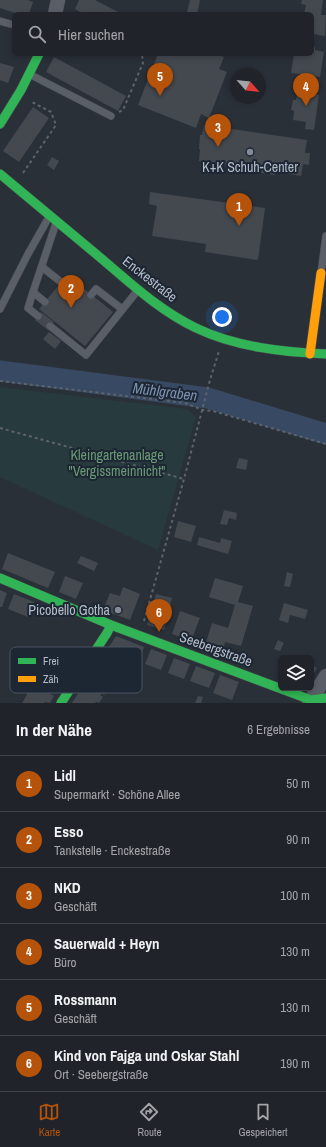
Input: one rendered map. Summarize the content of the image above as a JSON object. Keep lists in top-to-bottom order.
{
  "streets": {
    "main road": ["Enckestraße", "Seebergstraße"]
  },
  "water": ["Mühlgraben"],
  "parks": ["Kleingartenanlage \"Vergissmeinnicht\""],
  "places": ["K+K Schuh-Center", "Picobello Gotha"],
  "legend": ["Frei", "Zäh"],
  "north": "bottom right",
  "page": {
    "search": "Hier suchen",
    "pins": [
      "5",
      "4",
      "3",
      "1",
      "2",
      "6"
    ],
    "heading": ["In der Nähe", "6 Ergebnisse"],
    "list": [
      {
        "mark": "1",
        "name": "Lidl",
        "note": "Supermarkt · Schöne Allee",
        "value": "50 m"
      },
      {
        "mark": "2",
        "name": "Esso",
        "note": "Tankstelle · Enckestraße",
        "value": "90 m"
      },
      {
        "mark": "3",
        "name": "NKD",
        "note": "Geschäft",
        "value": "100 m"
      },
      {
        "mark": "4",
        "name": "Sauerwald + Heyn",
        "note": "Büro",
        "value": "130 m"
      },
      {
        "mark": "5",
        "name": "Rossmann",
        "note": "Geschäft",
        "value": "130 m"
      },
      {
        "mark": "6",
        "name": "Kind von Fajga und Oskar Stahl",
        "note": "Ort · Seebergstraße",
        "value": "190 m"
      }
    ],
    "nav": ["Karte", "Route", "Gespeichert"]
  }
}
